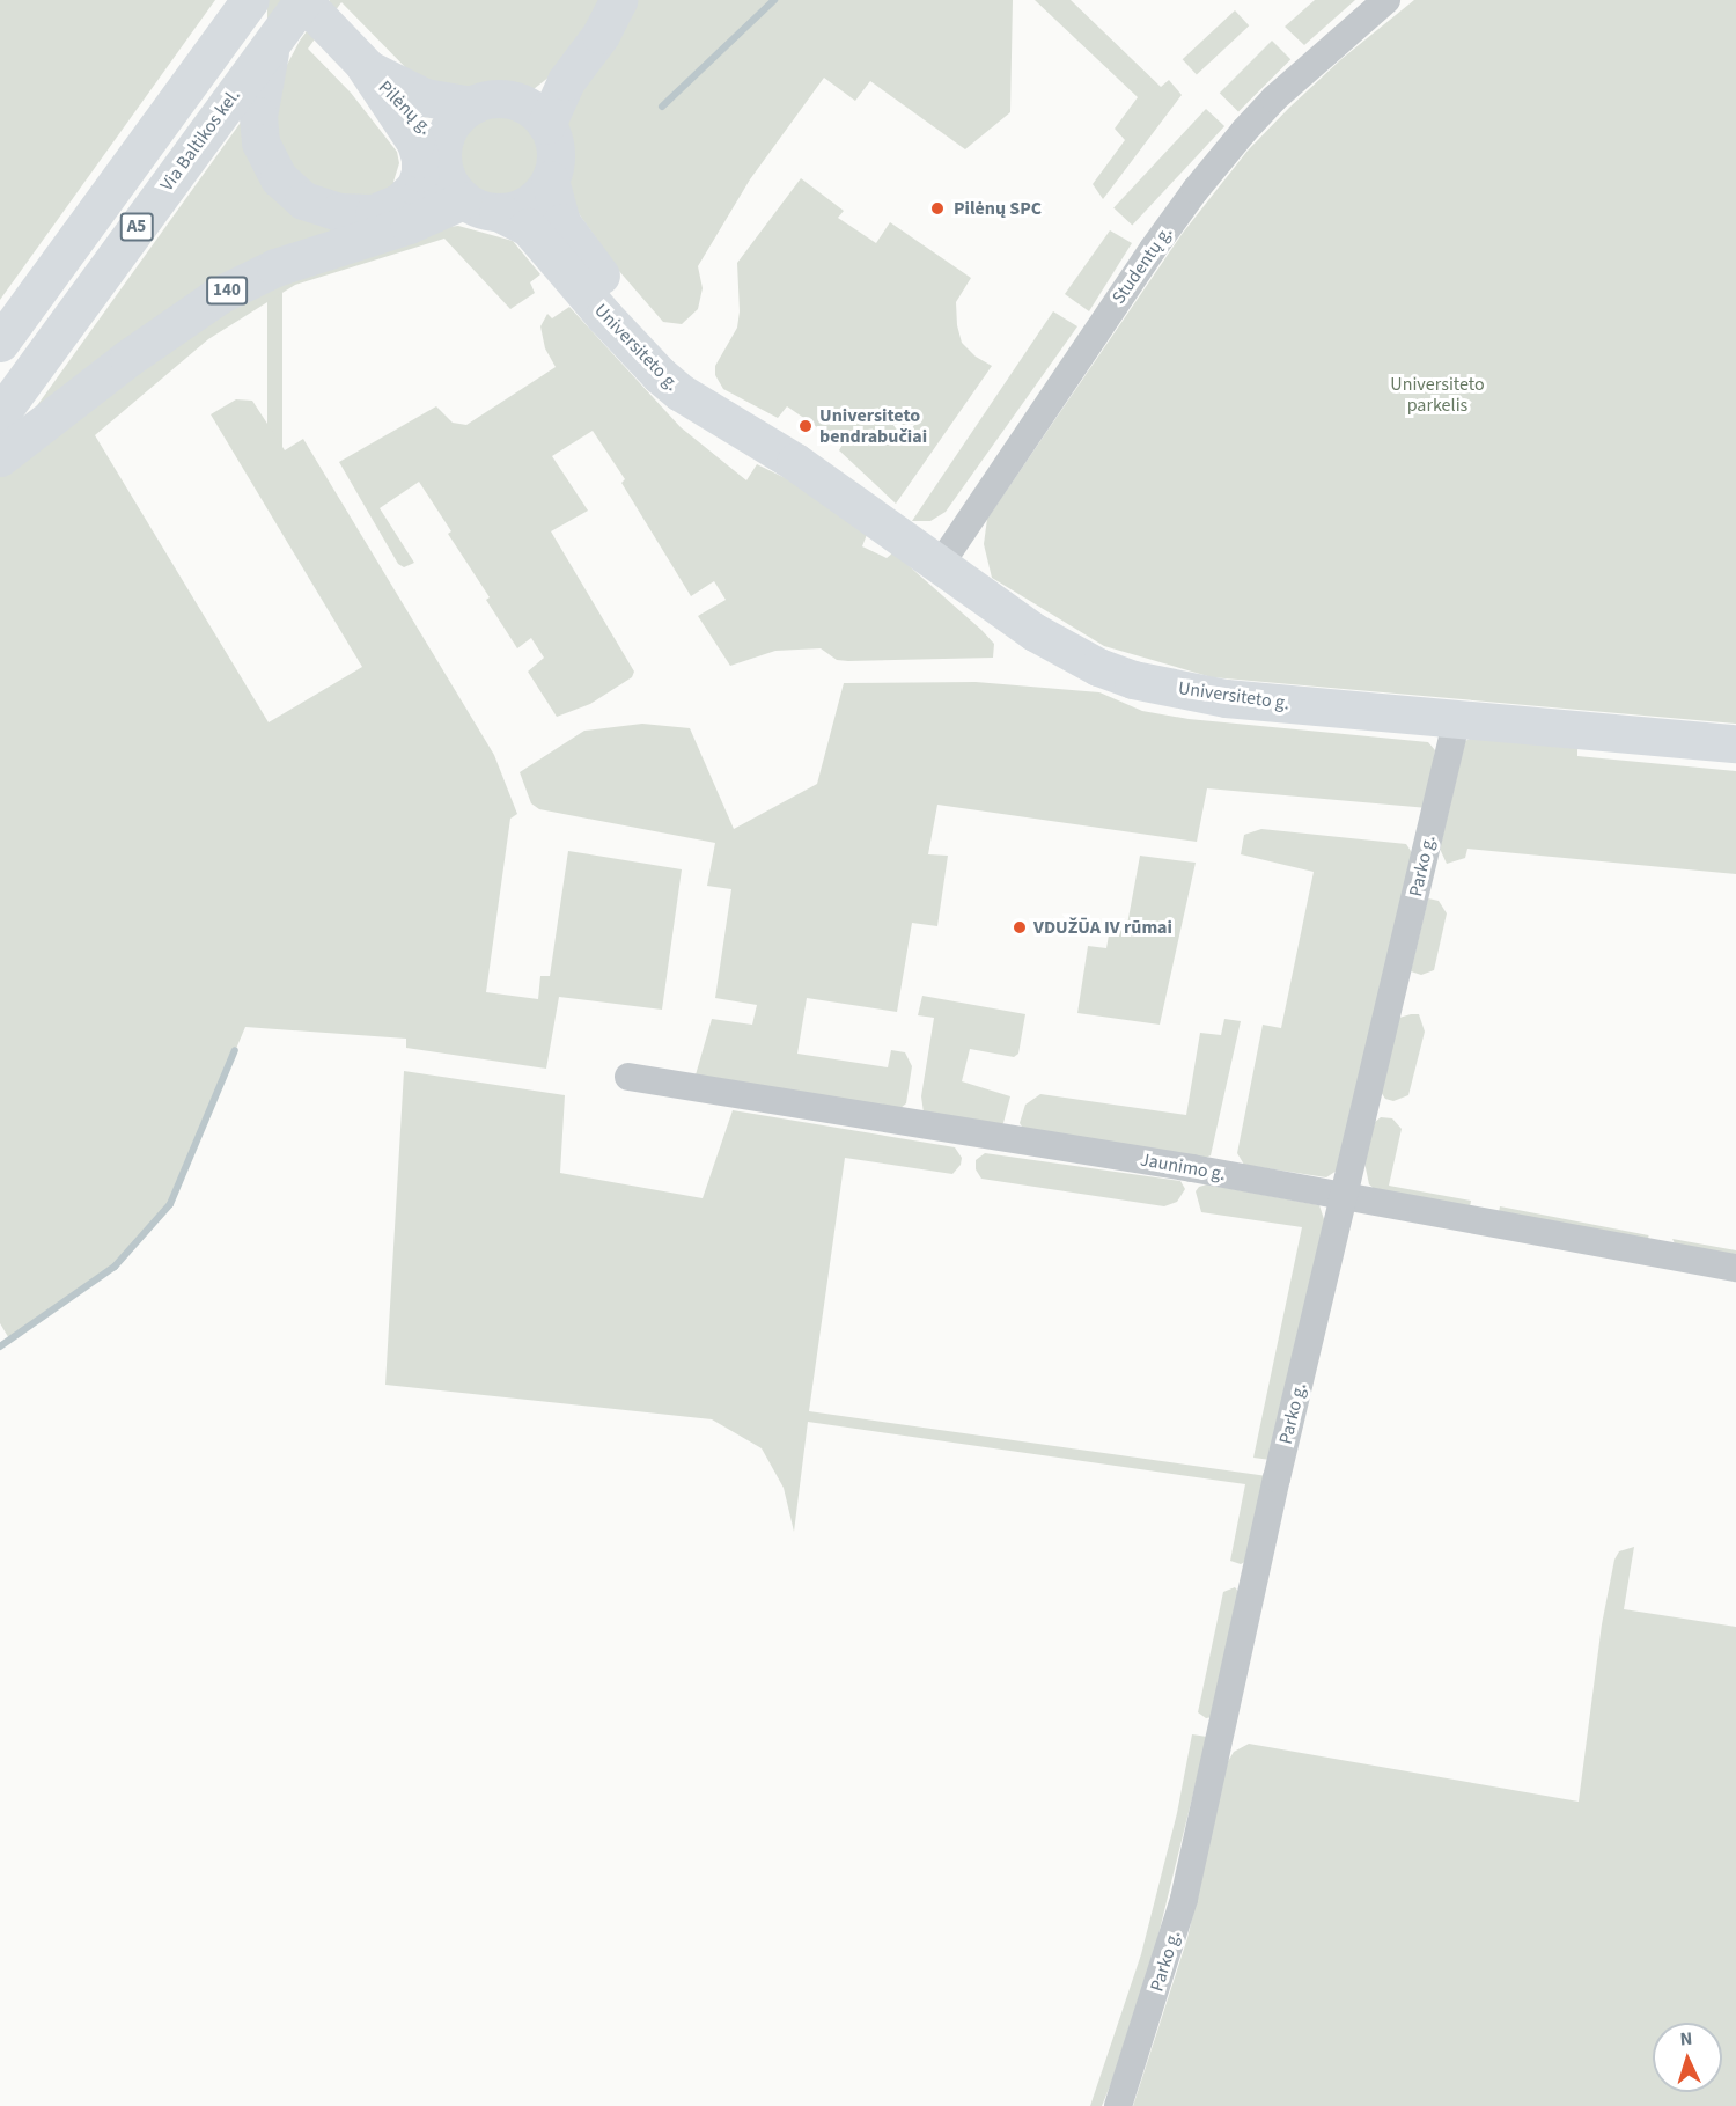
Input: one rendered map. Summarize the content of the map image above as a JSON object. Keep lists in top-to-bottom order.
{
  "streets": {
    "main road": [
      "Pilėnų g.",
      "Via Baltikos kel.",
      "A5",
      "140",
      "Universiteto g."
    ],
    "street": ["Studentų g.", "Parko g.", "Jaunimo g."]
  },
  "crossings": [
    ["Pilėnų g.", "Via Baltikos kel."],
    ["Pilėnų g.", "140"],
    ["Pilėnų g.", "Universiteto g."],
    ["Studentų g.", "Universiteto g."],
    ["140", "Universiteto g."],
    ["Universiteto g.", "Parko g."],
    ["Parko g.", "Jaunimo g."]
  ],
  "parks": ["Universiteto parkelis"],
  "places": ["Pilėnų SPC", "Universiteto bendrabučiai", "VDUŽŪA IV rūmai"],
  "north": "top"
}
